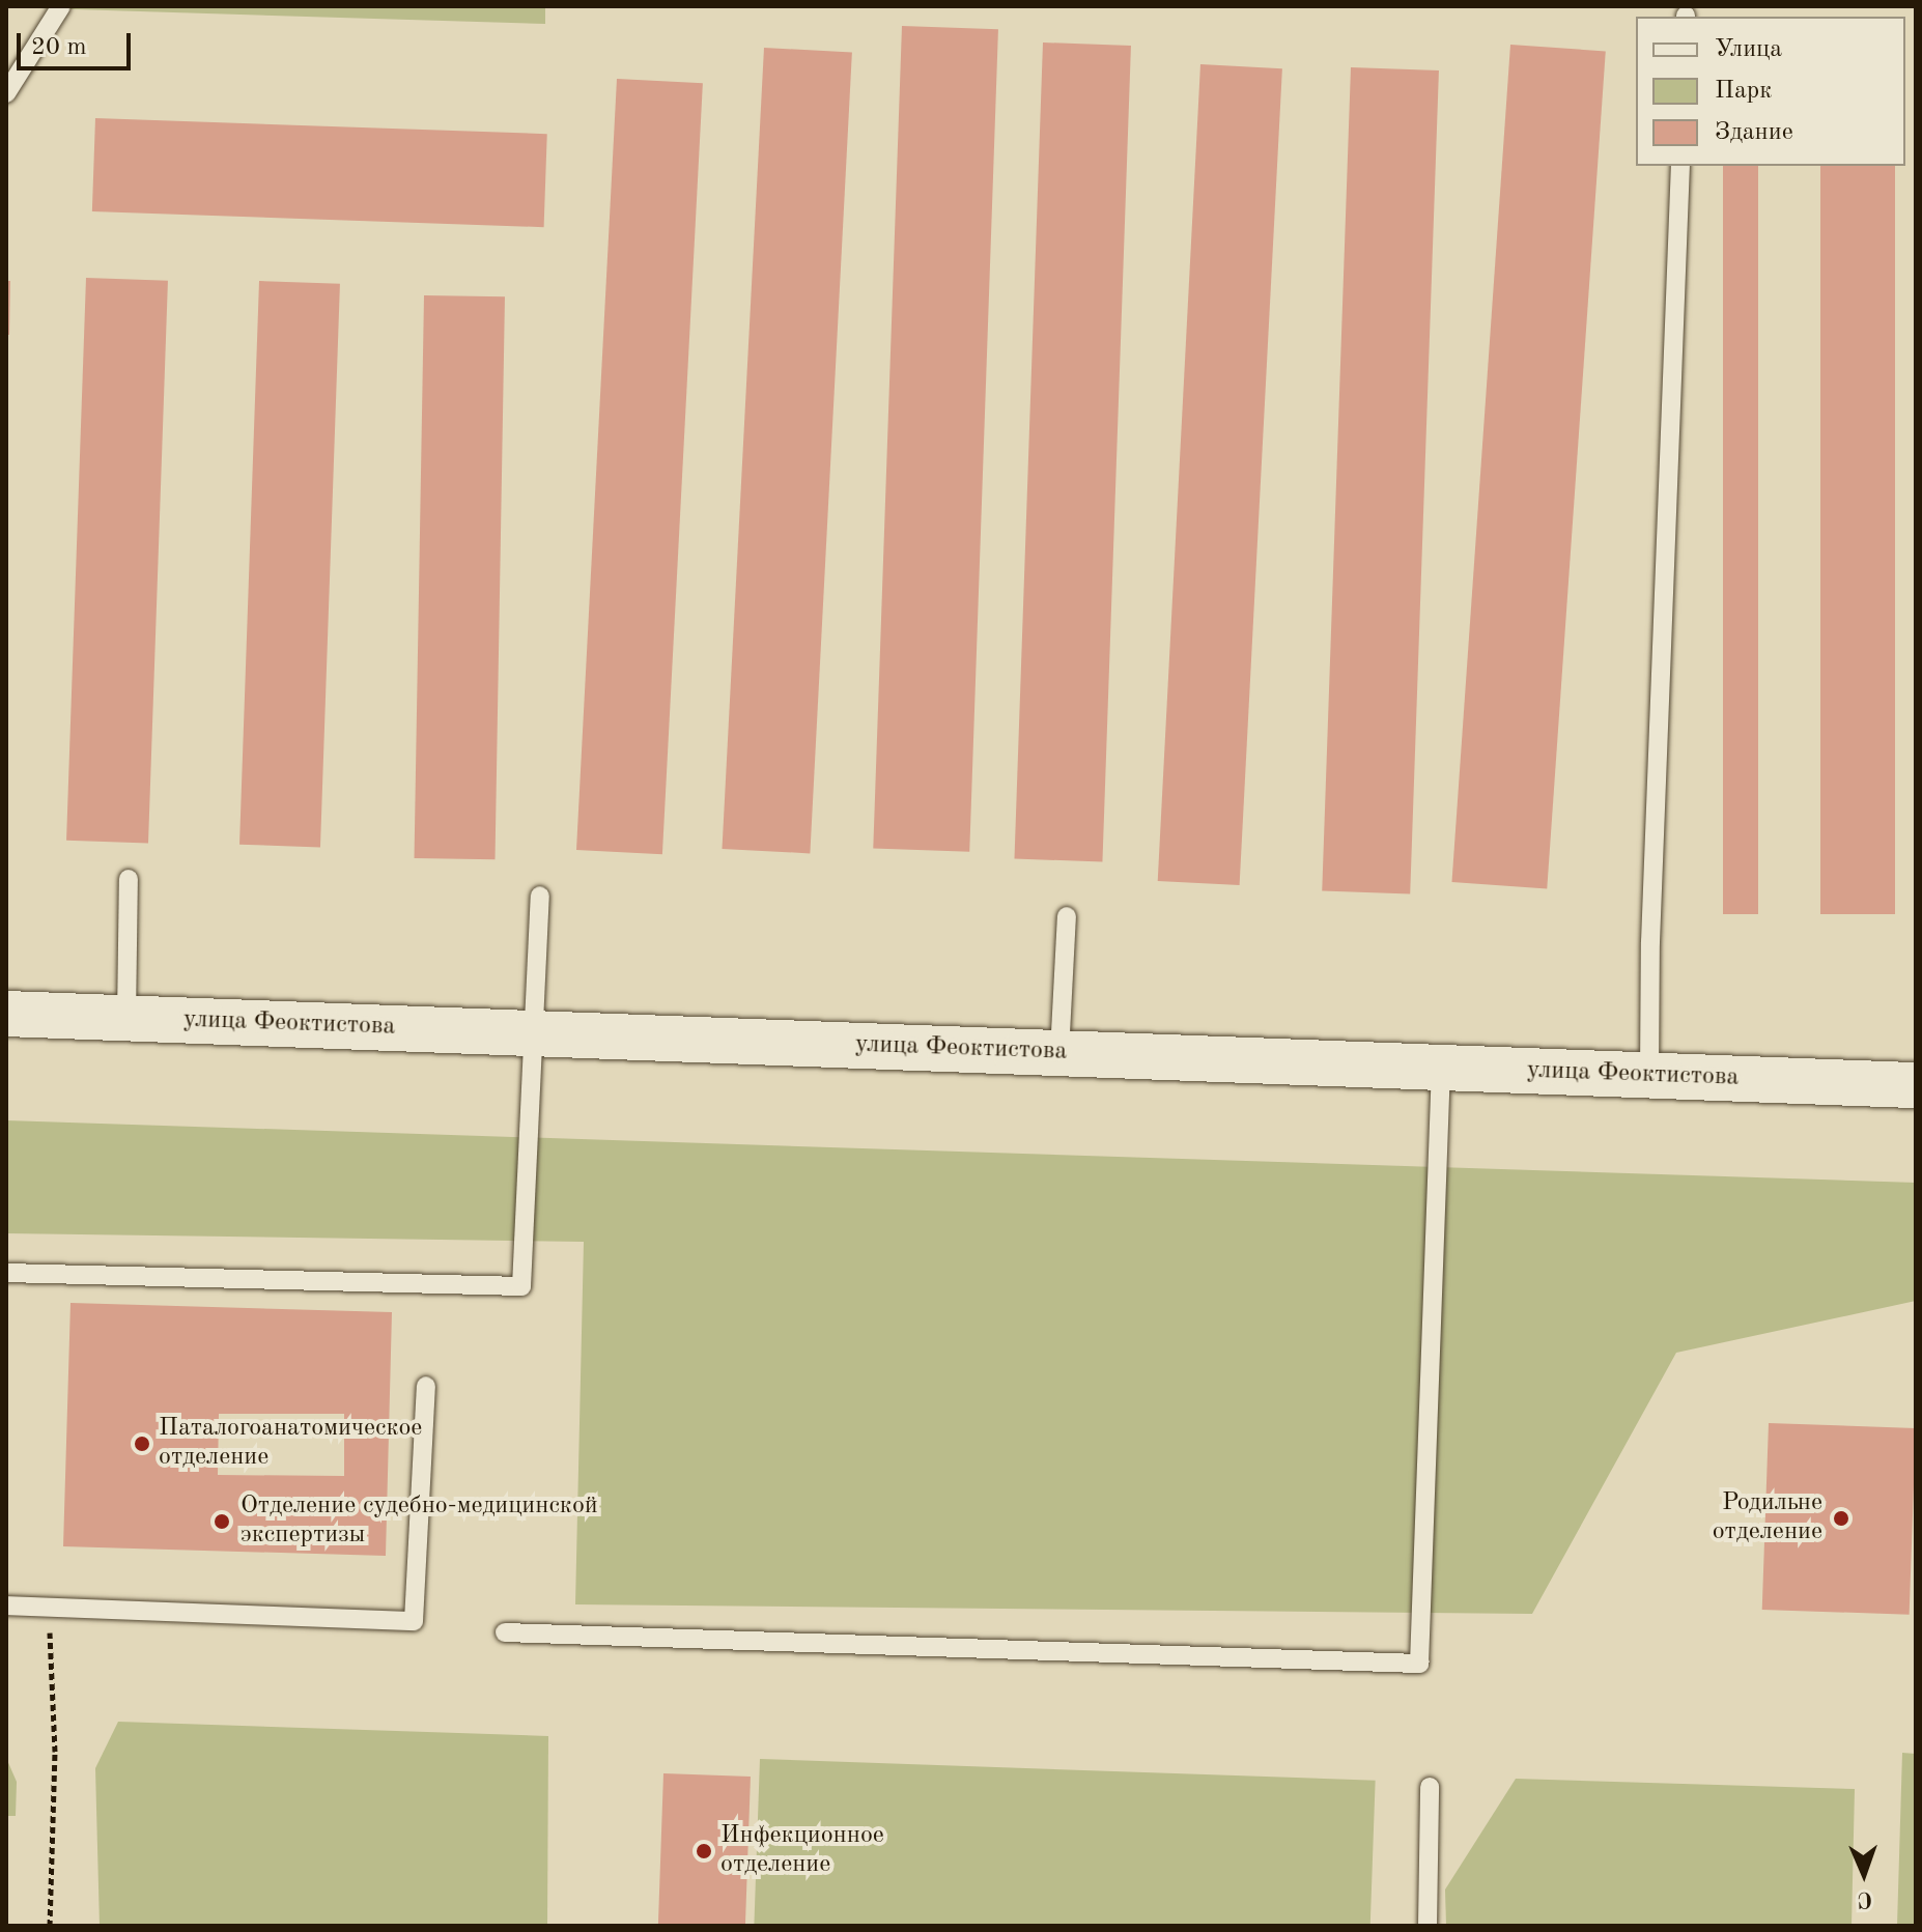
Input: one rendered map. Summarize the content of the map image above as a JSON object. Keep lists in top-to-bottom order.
{
  "streets": {
    "street": ["улица Феоктистова"]
  },
  "places": [
    "Паталогоанатомическое отделение",
    "Родильне отделение",
    "Отделение судебно-медицинской экспертизы",
    "Инфекционное отделение"
  ],
  "legend": ["Улица", "Парк", "Здание"],
  "scale_bar": "20 m",
  "north": "bottom"
}
